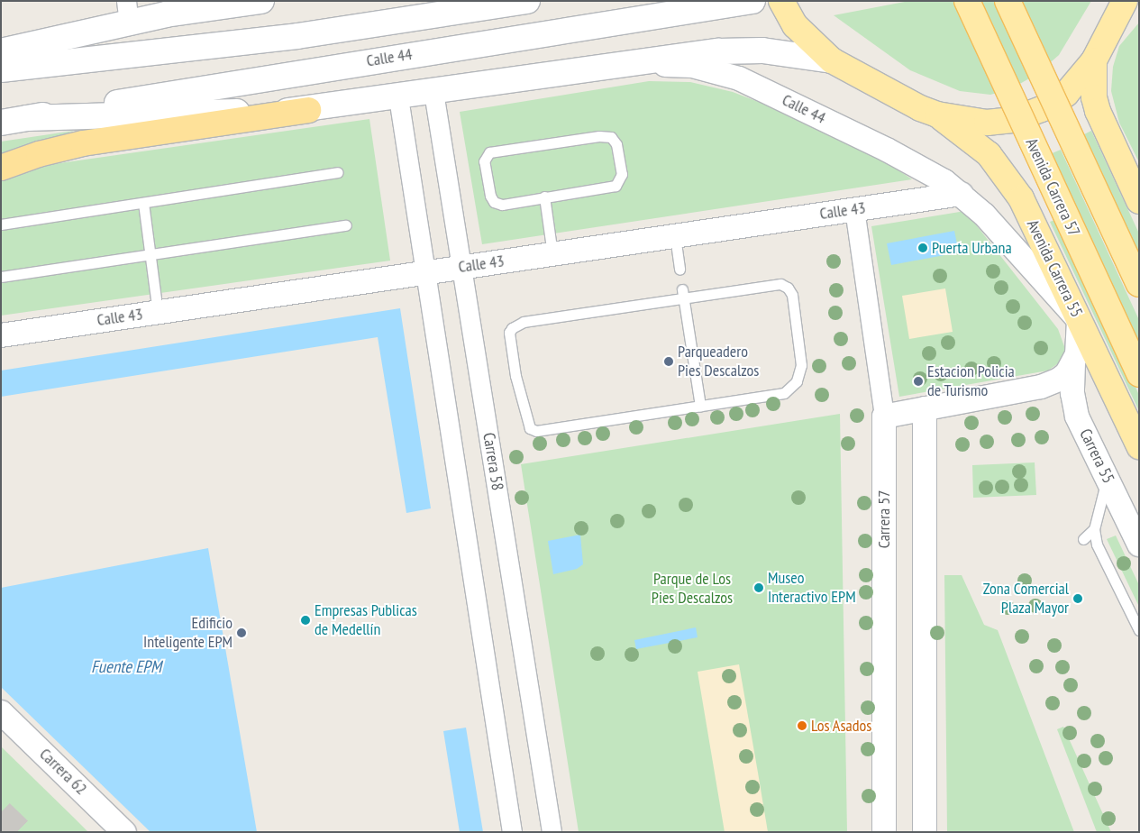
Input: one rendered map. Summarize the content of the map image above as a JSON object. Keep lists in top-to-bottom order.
{
  "streets": {
    "main road": ["Calle 44", "Avenida Carrera 57", "Avenida Carrera 55"],
    "street": [
      "Calle 43",
      "Carrera 55",
      "Carrera 58",
      "Carrera 57",
      "Carrera 62"
    ]
  },
  "crossings": [
    ["Calle 44", "Calle 43"],
    ["Calle 44", "Carrera 58"],
    ["Calle 43", "Carrera 58"],
    ["Calle 43", "Carrera 57"],
    ["Avenida Carrera 55", "Carrera 55"]
  ],
  "water": ["Fuente EPM"],
  "parks": ["Parque de Los Pies Descalzos"],
  "places": [
    "Puerta Urbana",
    "Parqueadero Pies Descalzos",
    "Estacion Policia de Turismo",
    "Museo Interactivo EPM",
    "Zona Comercial Plaza Mayor",
    "Empresas Publicas de Medellín",
    "Edificio Inteligente EPM",
    "Los Asados"
  ]
}
